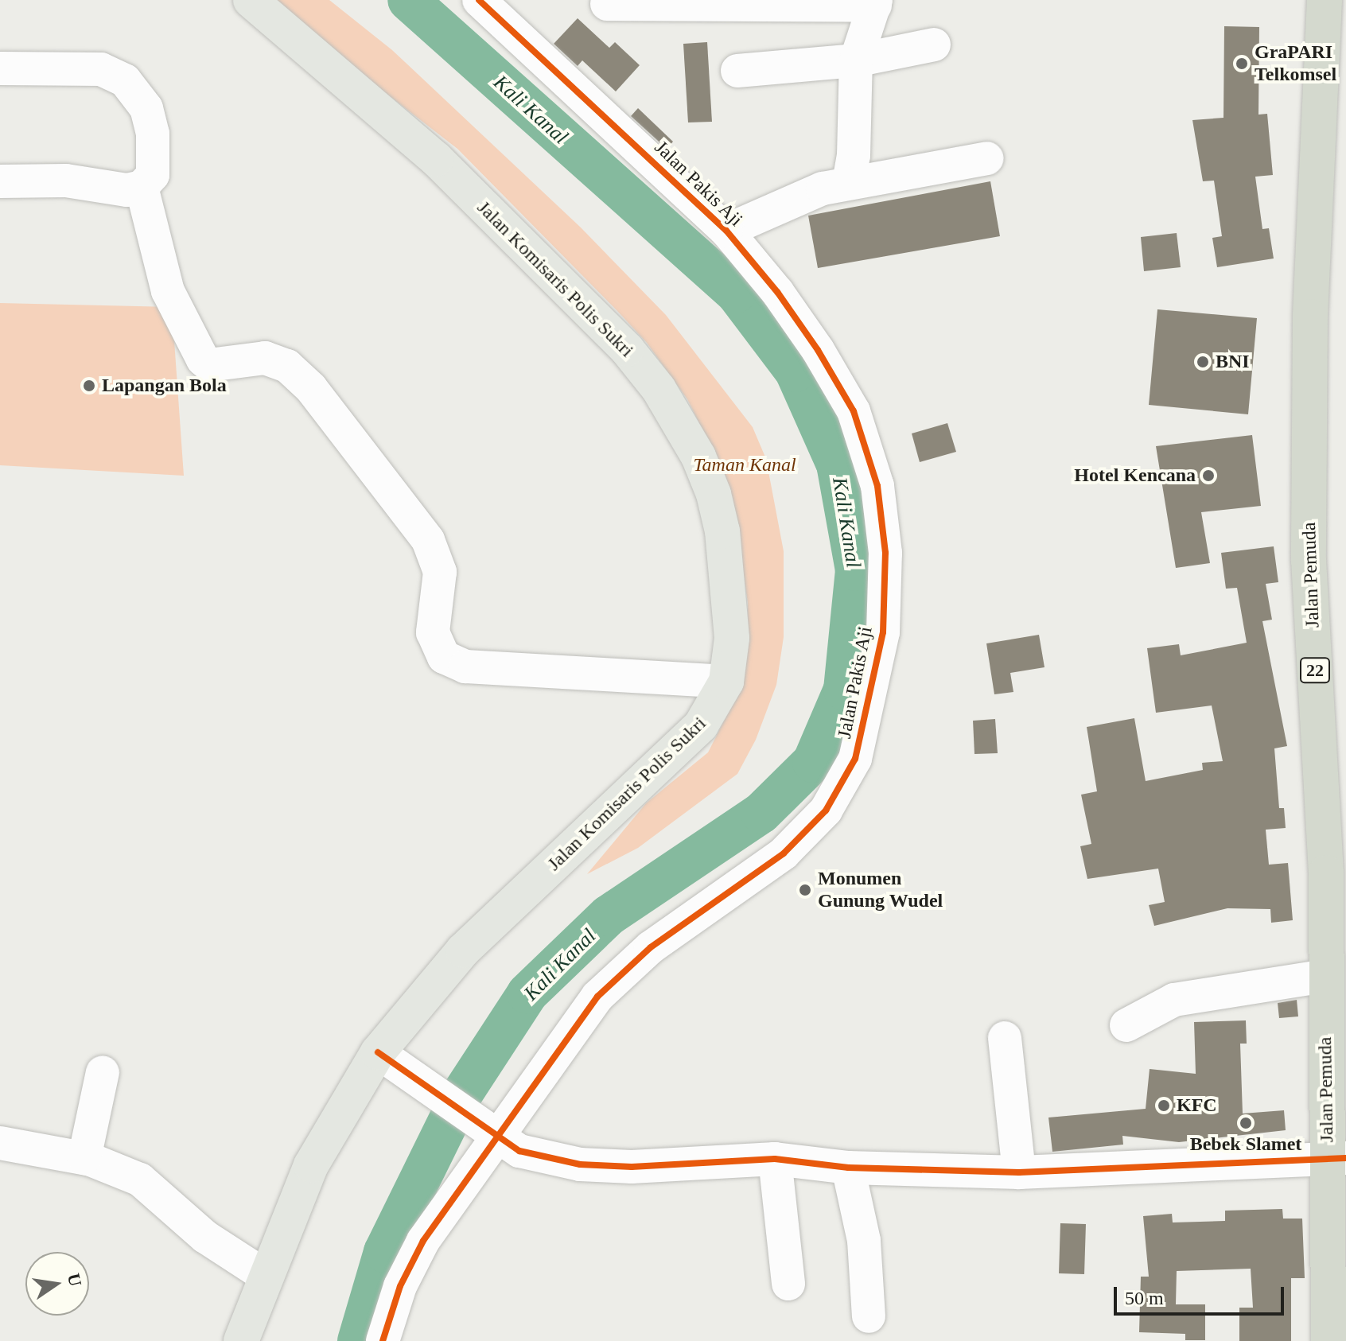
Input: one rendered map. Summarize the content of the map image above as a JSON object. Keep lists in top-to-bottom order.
{
  "streets": {
    "highway": ["Jalan Pemuda", "22"],
    "main road": ["Jalan Komisaris Polis Sukri"],
    "street": ["Jalan Pakis Aji"]
  },
  "water": ["Kali Kanal"],
  "parks": ["Taman Kanal"],
  "places": [
    "GraPARI Telkomsel",
    "BNI",
    "Lapangan Bola",
    "Hotel Kencana",
    "Monumen Gunung Wudel",
    "KFC",
    "Bebek Slamet"
  ],
  "scale_bar": "50 m",
  "north": "right"
}
